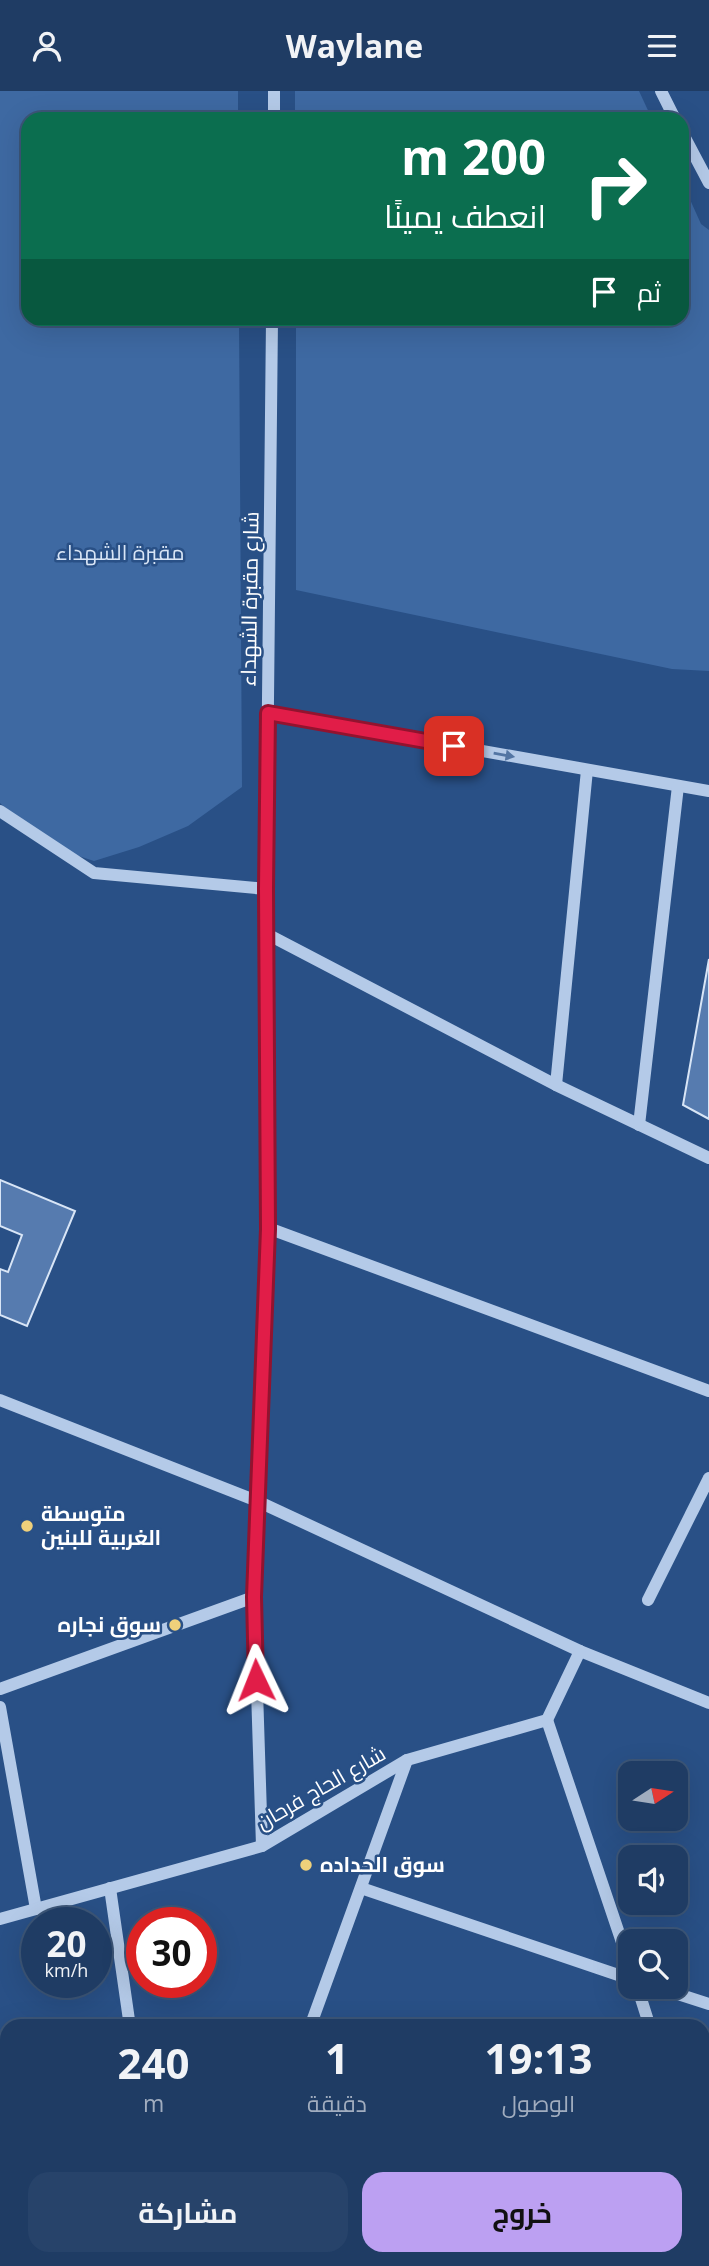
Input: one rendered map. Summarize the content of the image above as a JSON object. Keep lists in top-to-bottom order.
{
  "streets": {
    "street": ["شارع مقبرة الشهداء", "شارع الحاج فرحان"]
  },
  "crossings": [
    ["شارع مقبرة الشهداء", "شارع الحاج فرحان"]
  ],
  "parks": ["مقبرة الشهداء"],
  "places": ["متوسطة الغربية للبنين", "سوق نجاره", "سوق الحداده"],
  "north": "right",
  "page": {
    "header": "Waylane",
    "turn": ["200 m", "انعطف يمينًا"],
    "then": "ثم",
    "speed": "20 km/h",
    "limit": "30",
    "eta": [
      "19:13",
      "الوصول",
      "1",
      "دقيقة",
      "240",
      "m"
    ],
    "buttons": ["خروج", "مشاركة"]
  }
}
